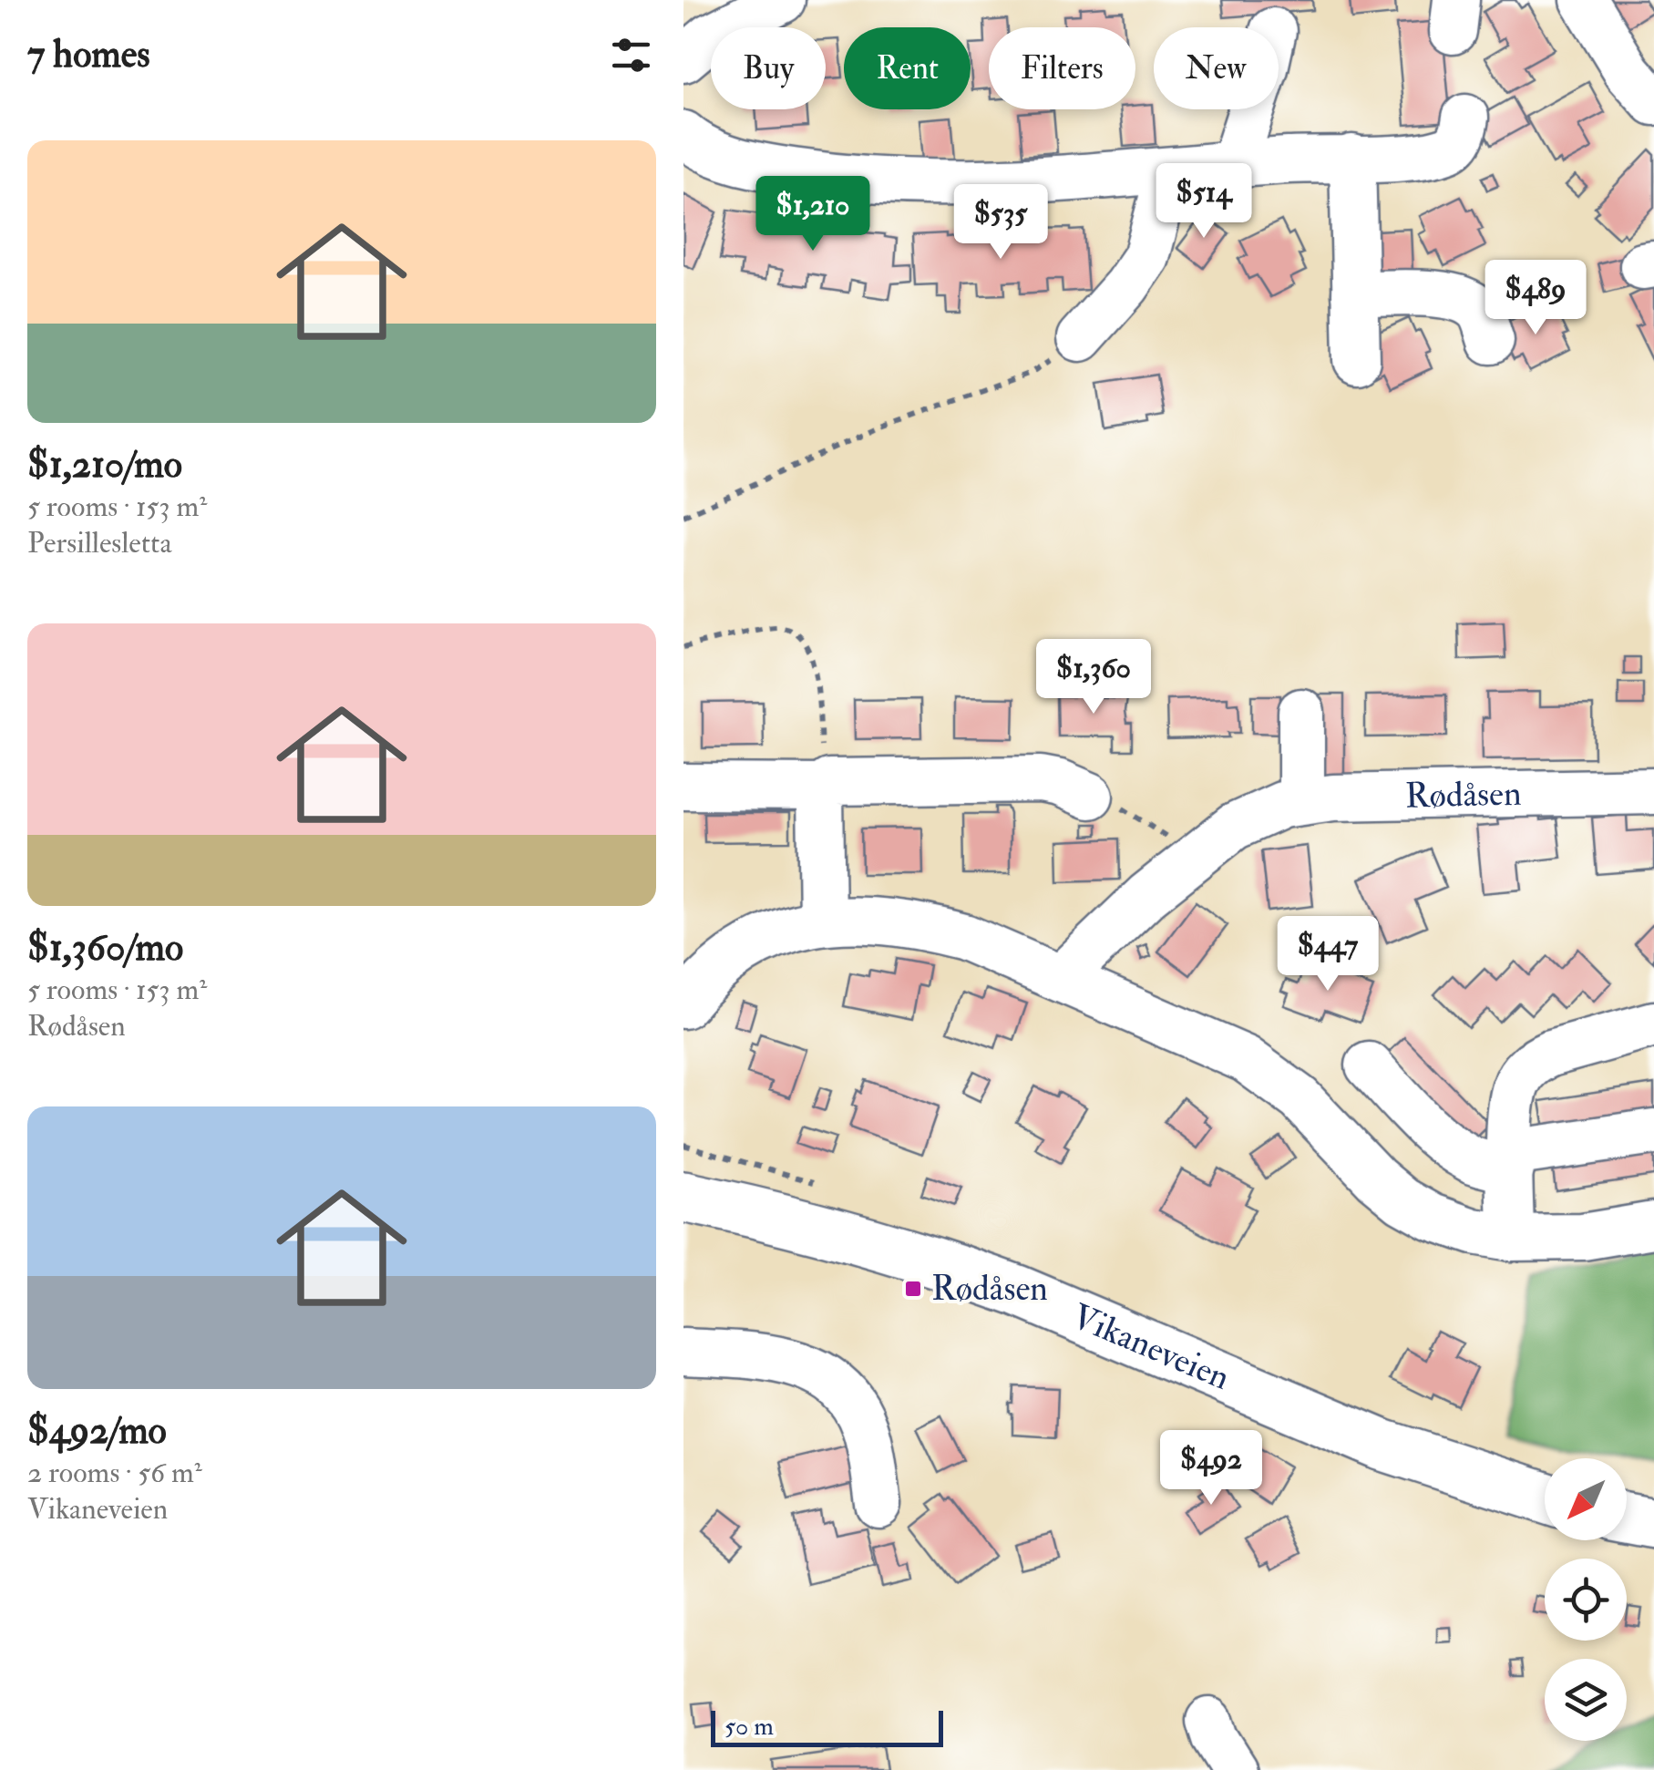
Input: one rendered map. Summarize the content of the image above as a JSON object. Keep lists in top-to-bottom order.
{
  "streets": {
    "main road": ["Vikaneveien"],
    "street": ["Rødåsen"]
  },
  "places": {
    "transit": ["Rødåsen"]
  },
  "scale_bar": "50 m",
  "north": "bottom left",
  "page": {
    "heading": "7 homes",
    "chip": [
      "Buy",
      "Rent",
      "Filters",
      "New"
    ],
    "list": [
      {
        "name": "$1,210/mo",
        "note": "5 rooms · 153 m² · Persillesletta"
      },
      {
        "name": "$1,360/mo",
        "note": "5 rooms · 153 m² · Rødåsen"
      },
      {
        "name": "$492/mo",
        "note": "2 rooms · 56 m² · Vikaneveien"
      }
    ],
    "price": [
      "$514",
      "$1,210",
      "$535",
      "$489",
      "$1,360",
      "$447",
      "$492"
    ],
    "scale": "50 m"
  }
}
